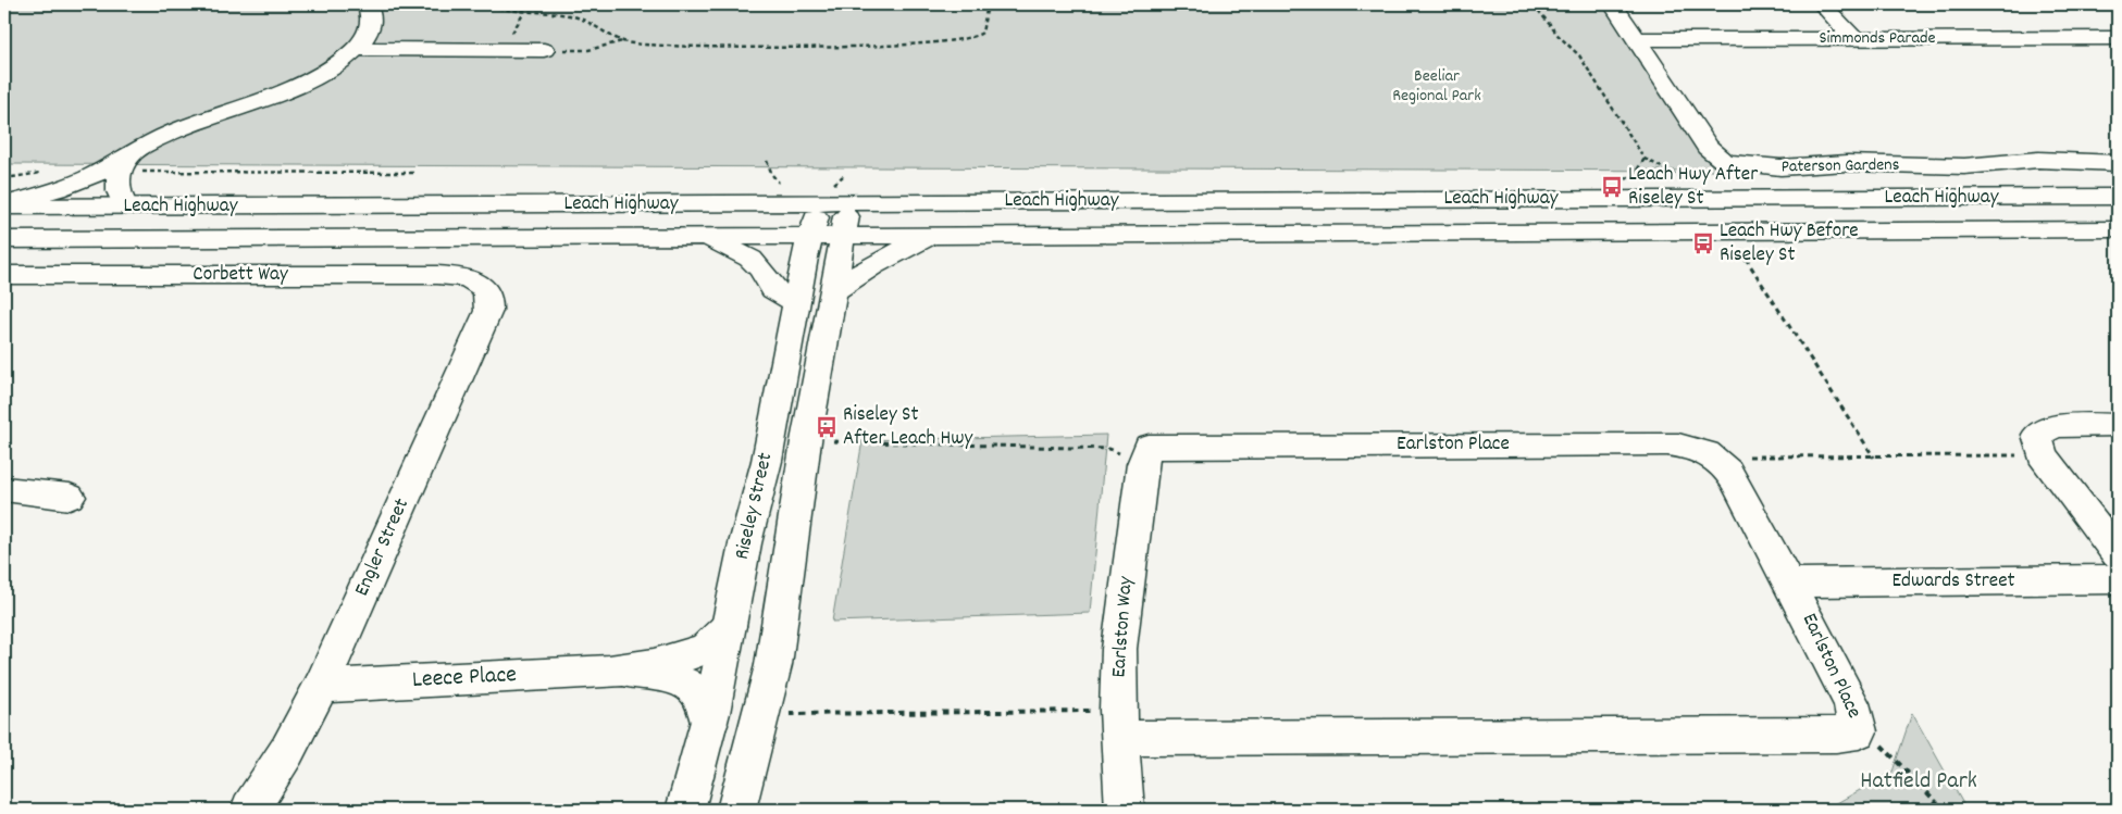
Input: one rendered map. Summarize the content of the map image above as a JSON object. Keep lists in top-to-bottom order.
{
  "streets": {
    "main road": [
      "Simmonds Parade",
      "Paterson Gardens",
      "Leach Highway",
      "Corbett Way",
      "Earlston Place",
      "Riseley Street",
      "Engler Street",
      "Edwards Street",
      "Earlston Way",
      "Leece Place"
    ]
  },
  "crossings": [
    ["Simmonds Parade", "Paterson Gardens"],
    ["Leach Highway", "Riseley Street"],
    ["Corbett Way", "Engler Street"],
    ["Earlston Place", "Edwards Street"],
    ["Earlston Place", "Earlston Way"],
    ["Riseley Street", "Leece Place"],
    ["Engler Street", "Leece Place"]
  ],
  "parks": ["Beeliar Regional Park", "Hatfield Park"],
  "places": {
    "bus stop": ["Leach Hwy After Riseley St", "Leach Hwy Before Riseley St", "Riseley St After Leach Hwy"]
  }
}
